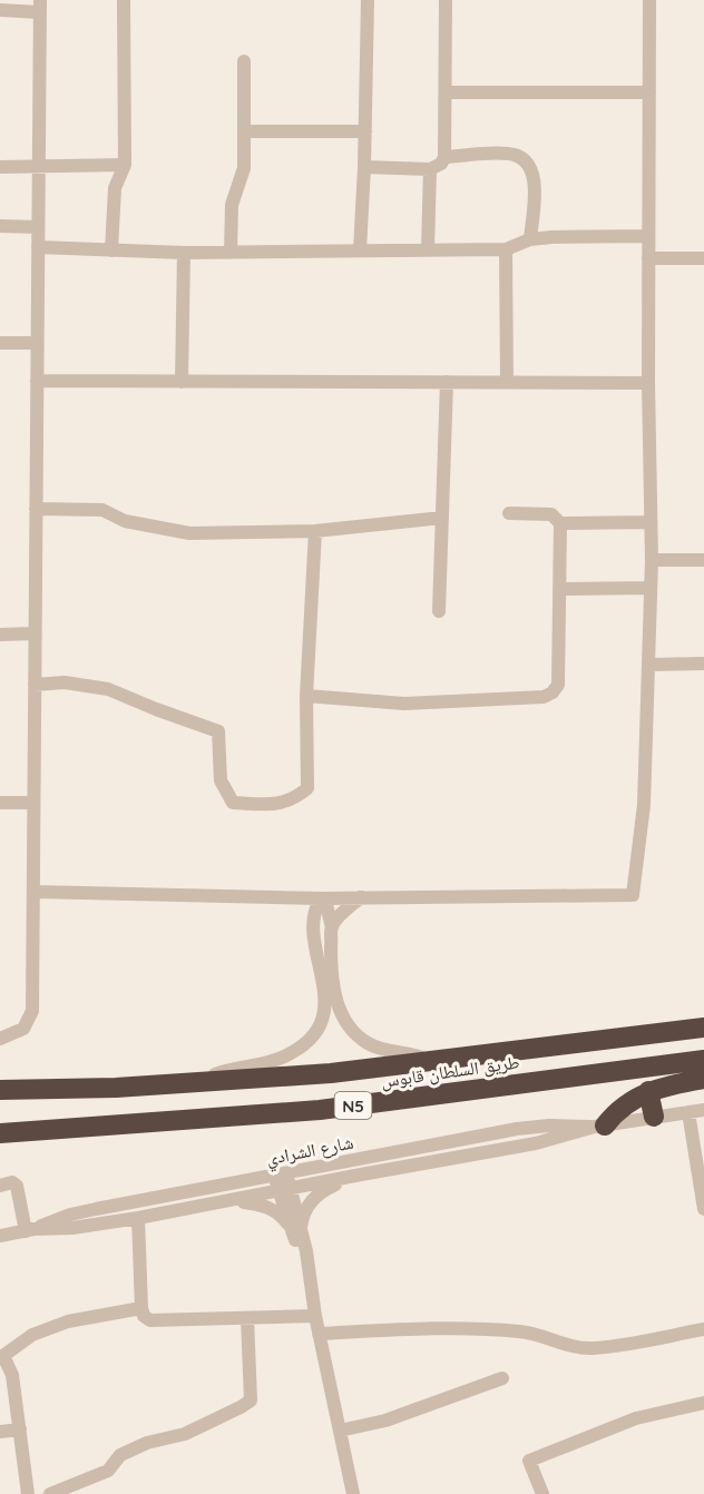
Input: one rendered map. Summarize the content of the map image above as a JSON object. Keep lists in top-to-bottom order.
{
  "streets": {
    "highway": ["طريق السلطان قابوس", "N5"],
    "street": ["شارع الشرادي"]
  }
}
